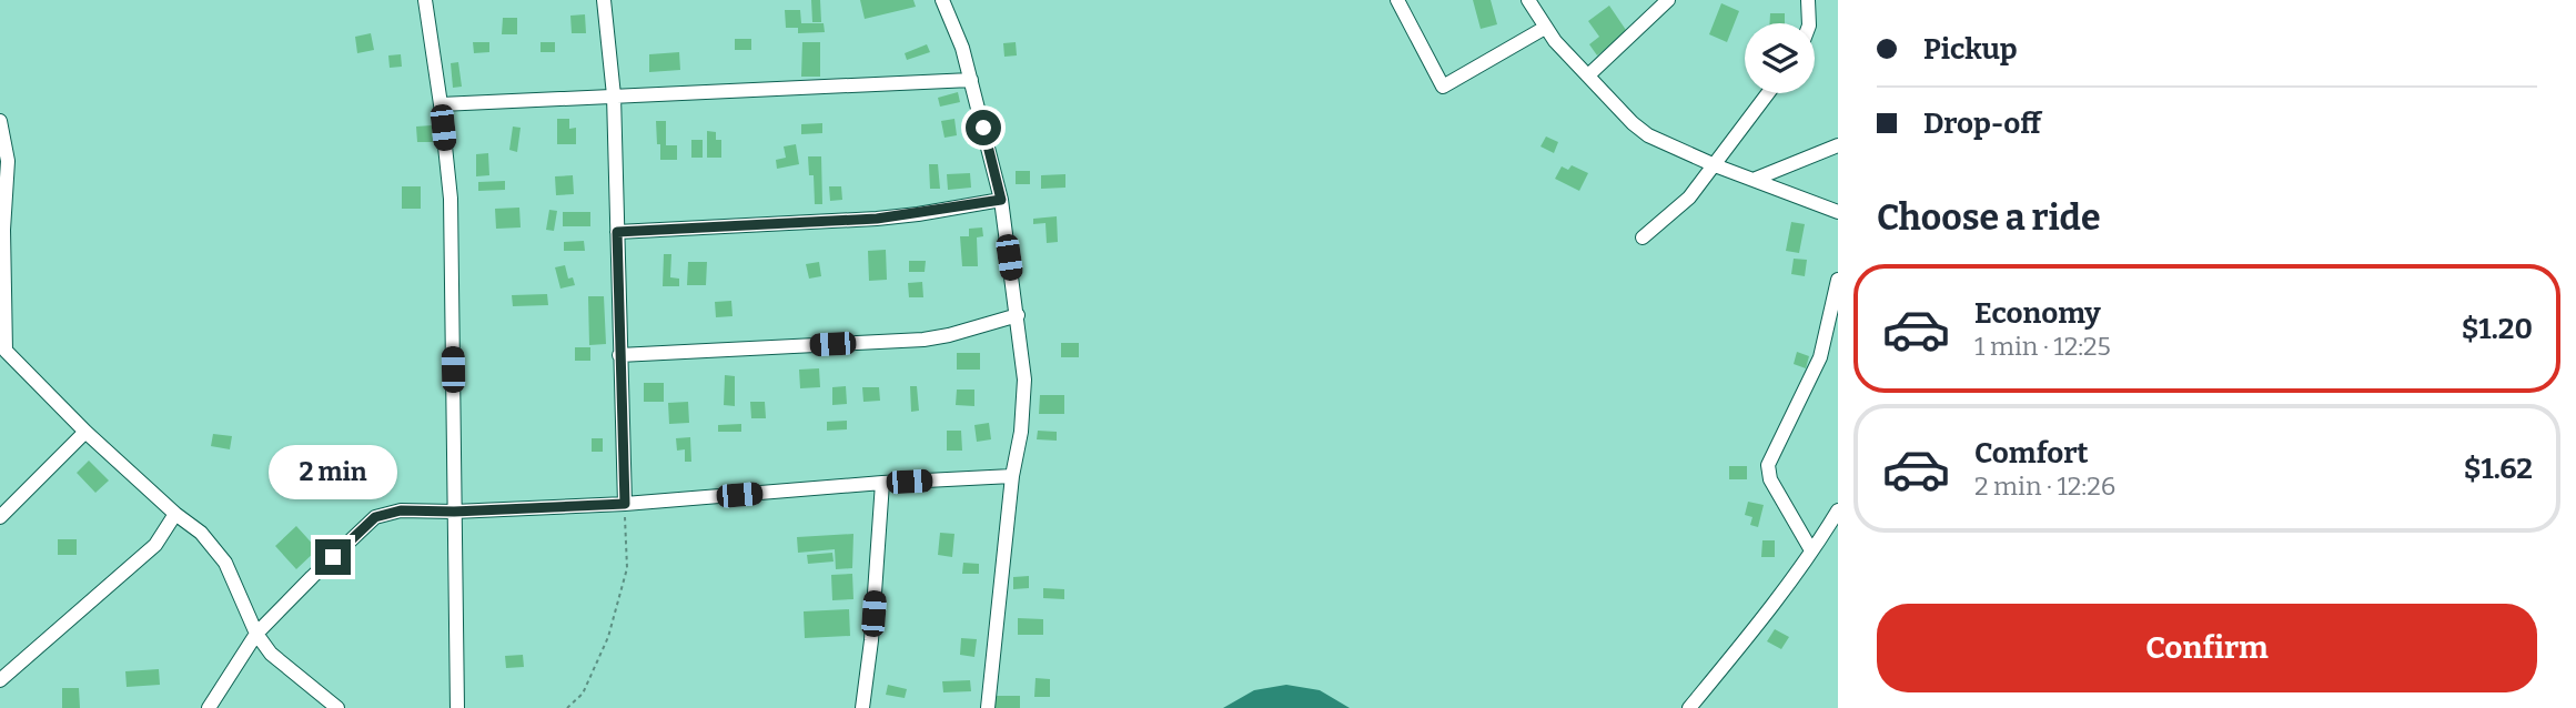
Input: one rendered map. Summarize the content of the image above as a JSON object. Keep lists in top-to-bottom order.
{
  "page": {
    "banner": ["Pickup", "Drop-off"],
    "heading": "Choose a ride",
    "list": [
      {
        "name": "Economy",
        "note": "1 min · 12:25",
        "value": "$1.20"
      },
      {
        "name": "Comfort",
        "note": "2 min · 12:26",
        "value": "$1.62"
      }
    ],
    "bubble": "2 min",
    "buttons": "Confirm"
  }
}
